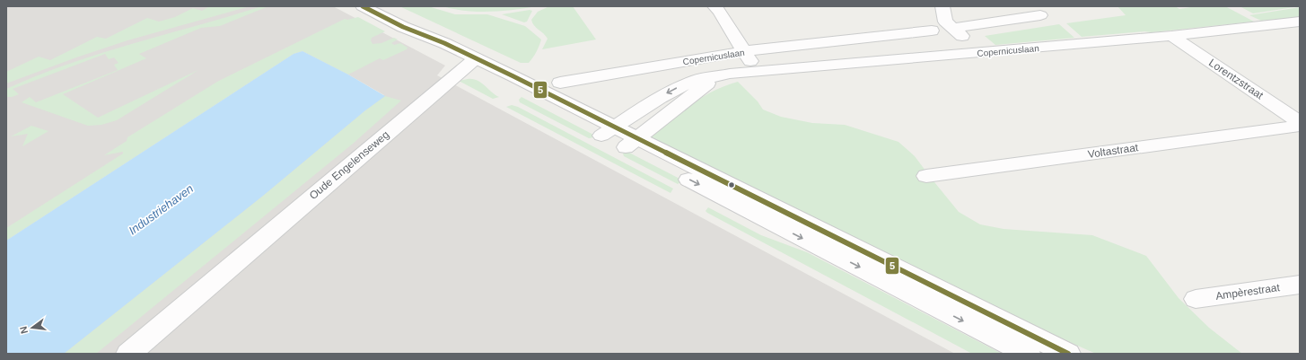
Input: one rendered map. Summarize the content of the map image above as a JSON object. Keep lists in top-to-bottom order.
{
  "streets": {
    "street": [
      "Copernicuslaan",
      "Lorentzstraat",
      "Voltastraat",
      "Oude Engelenseweg",
      "Ampèrestraat"
    ]
  },
  "crossings": [
    ["Copernicuslaan", "Lorentzstraat"]
  ],
  "water": ["Industriehaven"],
  "lines": ["transit line 5"],
  "north": "left"
}
